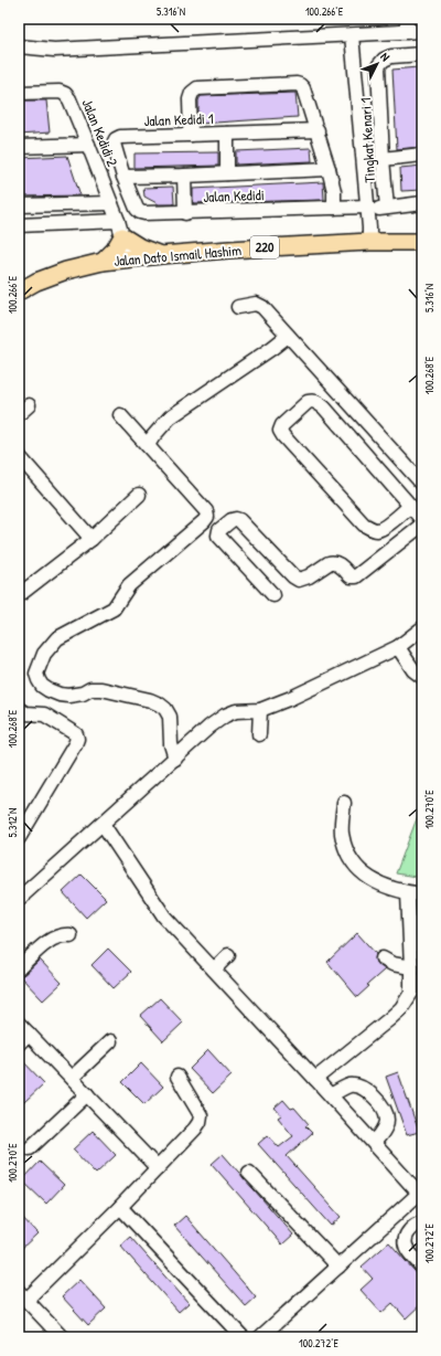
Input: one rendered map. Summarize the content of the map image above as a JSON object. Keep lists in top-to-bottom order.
{
  "streets": {
    "main road": ["220", "Jalan Dato Ismail Hashim"],
    "street": [
      "Jalan Kedidi 1",
      "Jalan Kedidi 2",
      "Tingkat Kenari 1",
      "Jalan Kedidi"
    ]
  },
  "crossings": [
    ["Jalan Kedidi 1", "Jalan Kedidi"],
    ["Jalan Kedidi 2", "Jalan Dato Ismail Hashim"],
    ["Tingkat Kenari 1", "Jalan Kedidi"]
  ],
  "north": "top right",
  "coordinates": [
    "5.316°N",
    "100.266°E",
    "100.268°E",
    "100.270°E",
    "5.312°N",
    "100.272°E"
  ]
}
